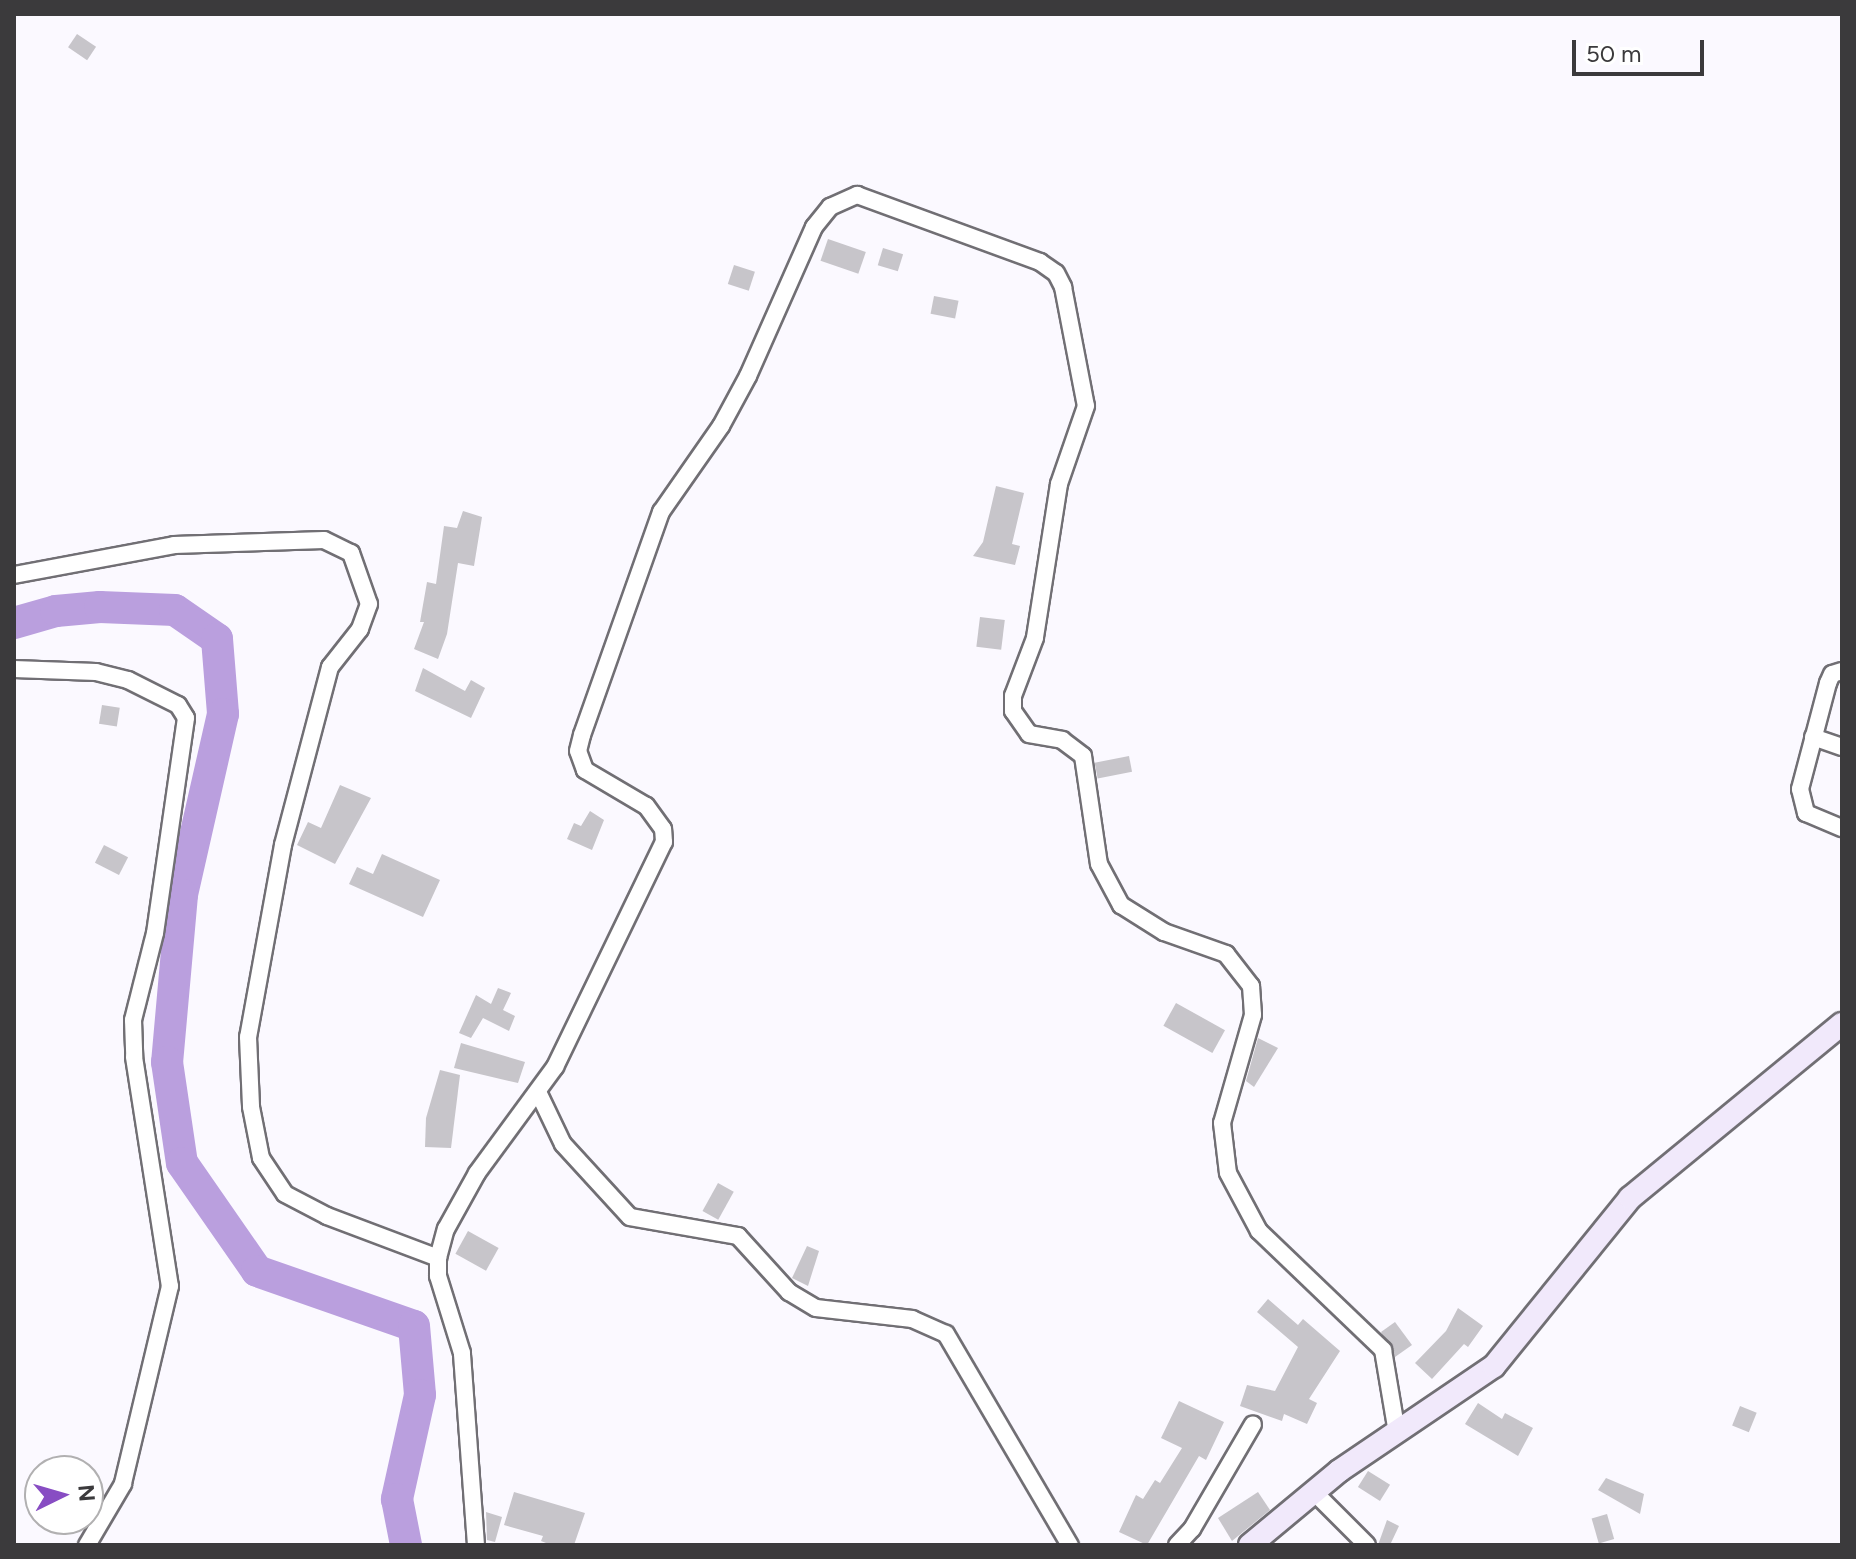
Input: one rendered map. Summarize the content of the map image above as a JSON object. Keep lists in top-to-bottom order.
{
  "scale_bar": "50 m",
  "north": "right"
}
